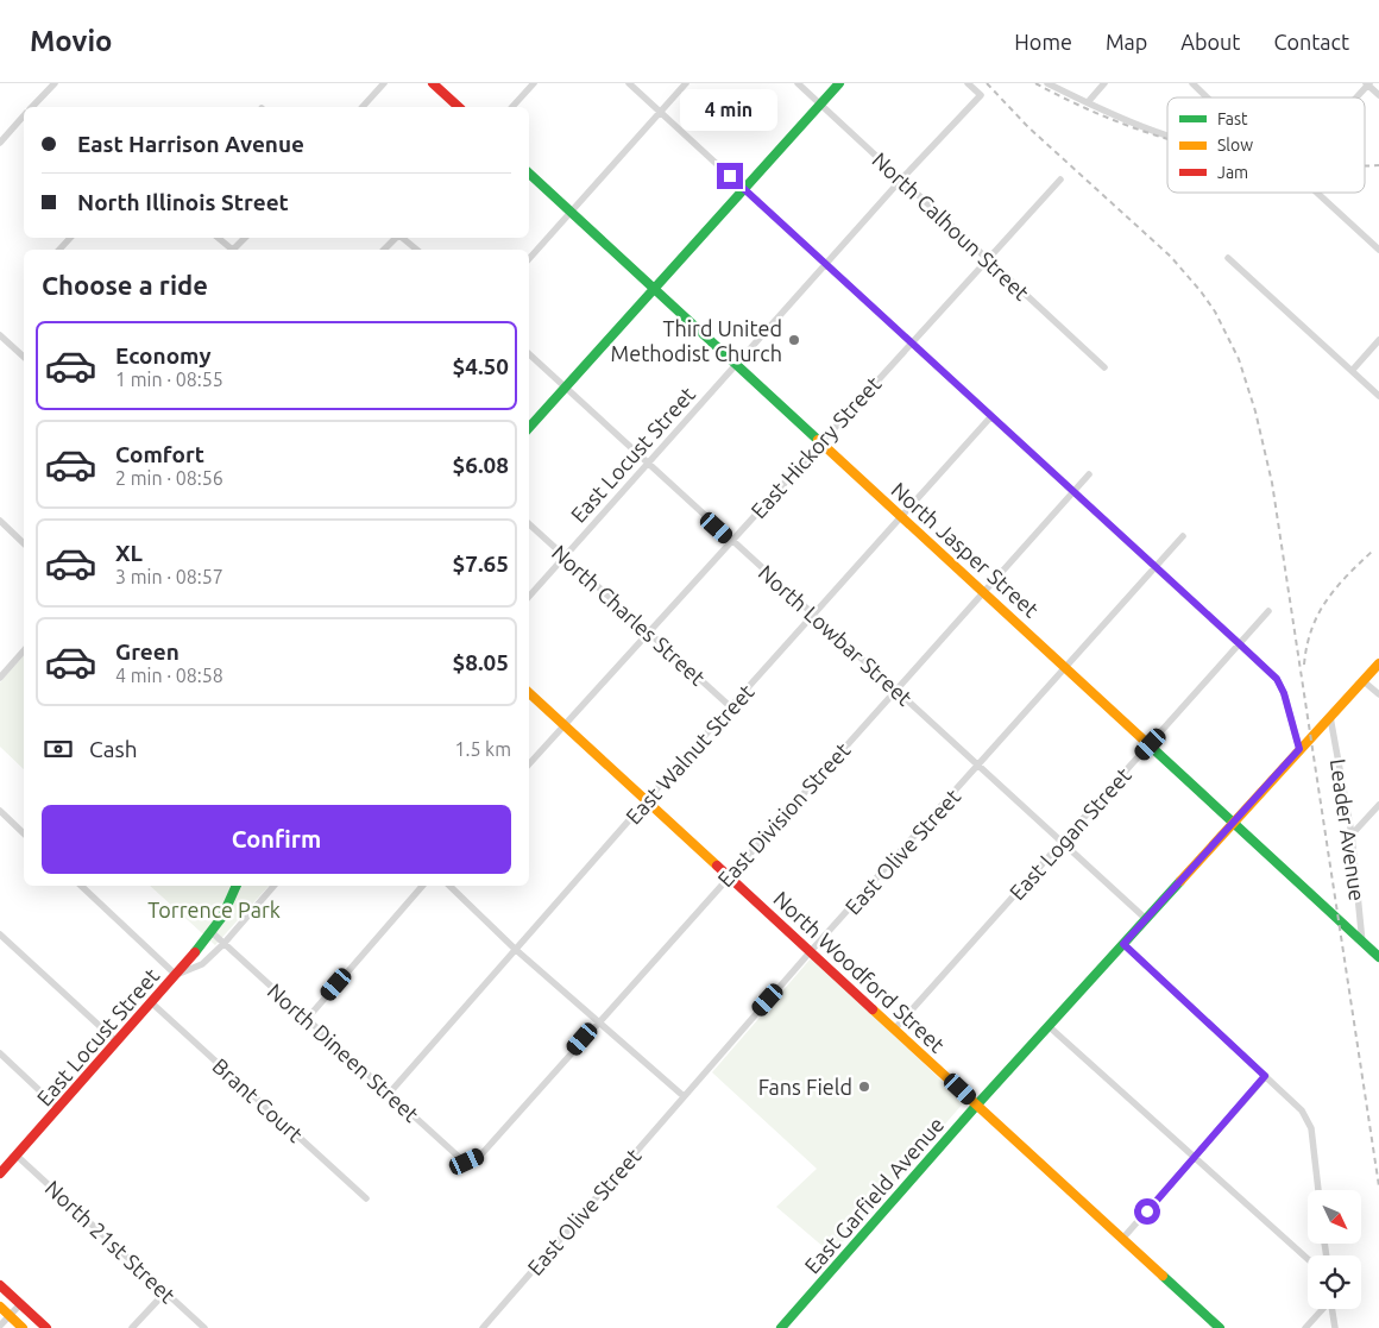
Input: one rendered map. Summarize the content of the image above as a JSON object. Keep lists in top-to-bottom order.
{
  "streets": {
    "street": [
      "North Calhoun Street",
      "East Hickory Street",
      "East Locust Street",
      "North Jasper Street",
      "North Charles Street",
      "North Lowbar Street",
      "East Walnut Street",
      "East Division Street",
      "Leader Avenue",
      "East Logan Street",
      "East Olive Street",
      "North Woodford Street",
      "North Dineen Street",
      "Brant Court",
      "East Garfield Avenue",
      "North 21st Street"
    ]
  },
  "crossings": [
    ["North Calhoun Street", "East Hickory Street"],
    ["North Calhoun Street", "East Locust Street"],
    ["East Hickory Street", "North Jasper Street"],
    ["East Hickory Street", "North Charles Street"],
    ["East Hickory Street", "North Lowbar Street"],
    ["East Hickory Street", "North Woodford Street"],
    ["East Locust Street", "North Jasper Street"],
    ["East Locust Street", "North Charles Street"],
    ["East Locust Street", "North Lowbar Street"],
    ["East Locust Street", "North Dineen Street"],
    ["East Locust Street", "Brant Court"],
    ["East Locust Street", "North 21st Street"],
    ["North Jasper Street", "East Walnut Street"],
    ["North Jasper Street", "East Division Street"],
    ["North Jasper Street", "Leader Avenue"],
    ["North Jasper Street", "East Logan Street"],
    ["North Jasper Street", "East Olive Street"],
    ["North Jasper Street", "East Garfield Avenue"],
    ["North Charles Street", "East Walnut Street"],
    ["North Lowbar Street", "East Walnut Street"],
    ["North Lowbar Street", "East Division Street"],
    ["North Lowbar Street", "East Logan Street"],
    ["North Lowbar Street", "East Olive Street"],
    ["North Lowbar Street", "East Garfield Avenue"],
    ["East Walnut Street", "North Woodford Street"],
    ["East Walnut Street", "North Dineen Street"],
    ["East Division Street", "North Woodford Street"],
    ["East Division Street", "North Dineen Street"],
    ["Leader Avenue", "East Garfield Avenue"],
    ["East Logan Street", "North Woodford Street"],
    ["East Olive Street", "North Woodford Street"],
    ["North Woodford Street", "East Garfield Avenue"]
  ],
  "parks": ["Torrence Park"],
  "places": ["Third United Methodist Church", "Fans Field"],
  "legend": ["Fast", "Slow", "Jam"],
  "north": "bottom right",
  "page": {
    "header": "Movio",
    "nav": [
      "Home",
      "Map",
      "About",
      "Contact"
    ],
    "bubble": "4 min",
    "banner": ["East Harrison Avenue", "North Illinois Street"],
    "heading": "Choose a ride",
    "list": [
      {
        "name": "Economy",
        "note": "1 min · 08:55",
        "value": "$4.50"
      },
      {
        "name": "Comfort",
        "note": "2 min · 08:56",
        "value": "$6.08"
      },
      {
        "name": "XL",
        "note": "3 min · 08:57",
        "value": "$7.65"
      },
      {
        "name": "Green",
        "note": "4 min · 08:58",
        "value": "$8.05"
      }
    ],
    "pay": ["Cash", "1.5 km"],
    "buttons": "Confirm"
  }
}
